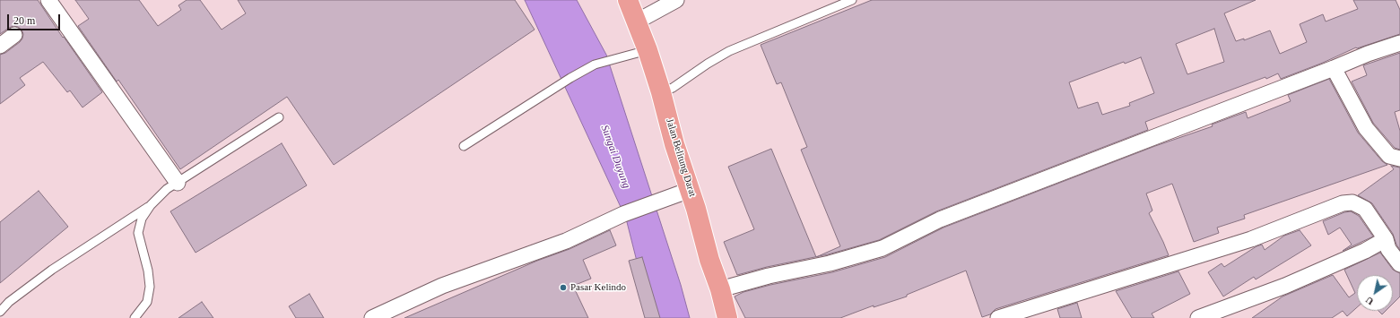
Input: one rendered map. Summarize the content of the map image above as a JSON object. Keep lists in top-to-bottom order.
{
  "streets": {
    "main road": ["Jalan Belitung Darat"]
  },
  "water": ["Sungai Duyung"],
  "places": ["Pasar Kelindo"],
  "scale_bar": "20 m",
  "north": "bottom left"
}
